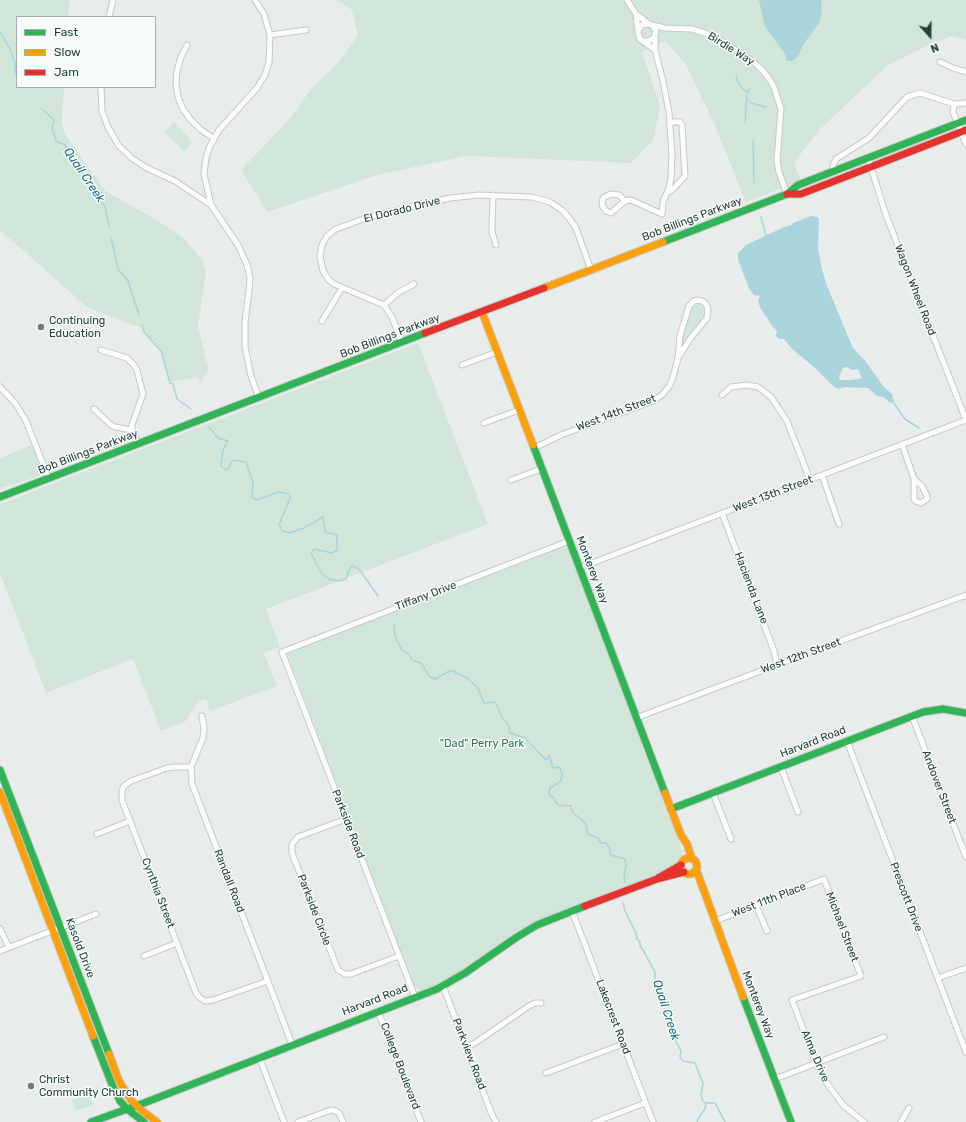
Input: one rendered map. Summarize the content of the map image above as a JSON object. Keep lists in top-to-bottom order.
{
  "streets": {
    "main road": [
      "Bob Billings Parkway",
      "Monterey Way",
      "Harvard Road",
      "Kasold Drive"
    ],
    "street": [
      "Birdie Way",
      "El Dorado Drive",
      "Wagon Wheel Road",
      "West 14th Street",
      "West 13th Street",
      "Hacienda Lane",
      "Tiffany Drive",
      "West 12th Street",
      "Andover Street",
      "Parkside Road",
      "Randall Road",
      "Cynthia Street",
      "Prescott Drive",
      "West 11th Place",
      "Parkside Circle",
      "Michael Street",
      "Lakecrest Road",
      "Parkview Road",
      "Alma Drive",
      "College Boulevard"
    ]
  },
  "crossings": [
    ["Birdie Way", "Bob Billings Parkway"],
    ["El Dorado Drive", "Bob Billings Parkway"],
    ["Bob Billings Parkway", "Wagon Wheel Road"],
    ["Bob Billings Parkway", "Monterey Way"],
    ["Wagon Wheel Road", "West 13th Street"],
    ["West 14th Street", "Monterey Way"],
    ["West 13th Street", "Monterey Way"],
    ["West 13th Street", "Hacienda Lane"],
    ["Monterey Way", "Tiffany Drive"],
    ["Monterey Way", "West 12th Street"],
    ["Monterey Way", "Harvard Road"],
    ["Monterey Way", "West 11th Place"],
    ["Hacienda Lane", "West 12th Street"],
    ["Tiffany Drive", "Parkside Road"],
    ["Harvard Road", "Andover Street"],
    ["Harvard Road", "Parkside Road"],
    ["Harvard Road", "Randall Road"],
    ["Harvard Road", "Prescott Drive"],
    ["Harvard Road", "Kasold Drive"],
    ["Harvard Road", "Lakecrest Road"],
    ["Harvard Road", "Parkview Road"],
    ["Harvard Road", "College Boulevard"],
    ["Parkside Road", "Parkside Circle"],
    ["Randall Road", "Cynthia Street"],
    ["West 11th Place", "Michael Street"],
    ["Michael Street", "Alma Drive"]
  ],
  "water": ["Quail Creek"],
  "parks": ["\"Dad\" Perry Park"],
  "places": ["Continuing Education", "Christ Community Church"],
  "legend": ["Fast", "Slow", "Jam"],
  "north": "bottom"
}
